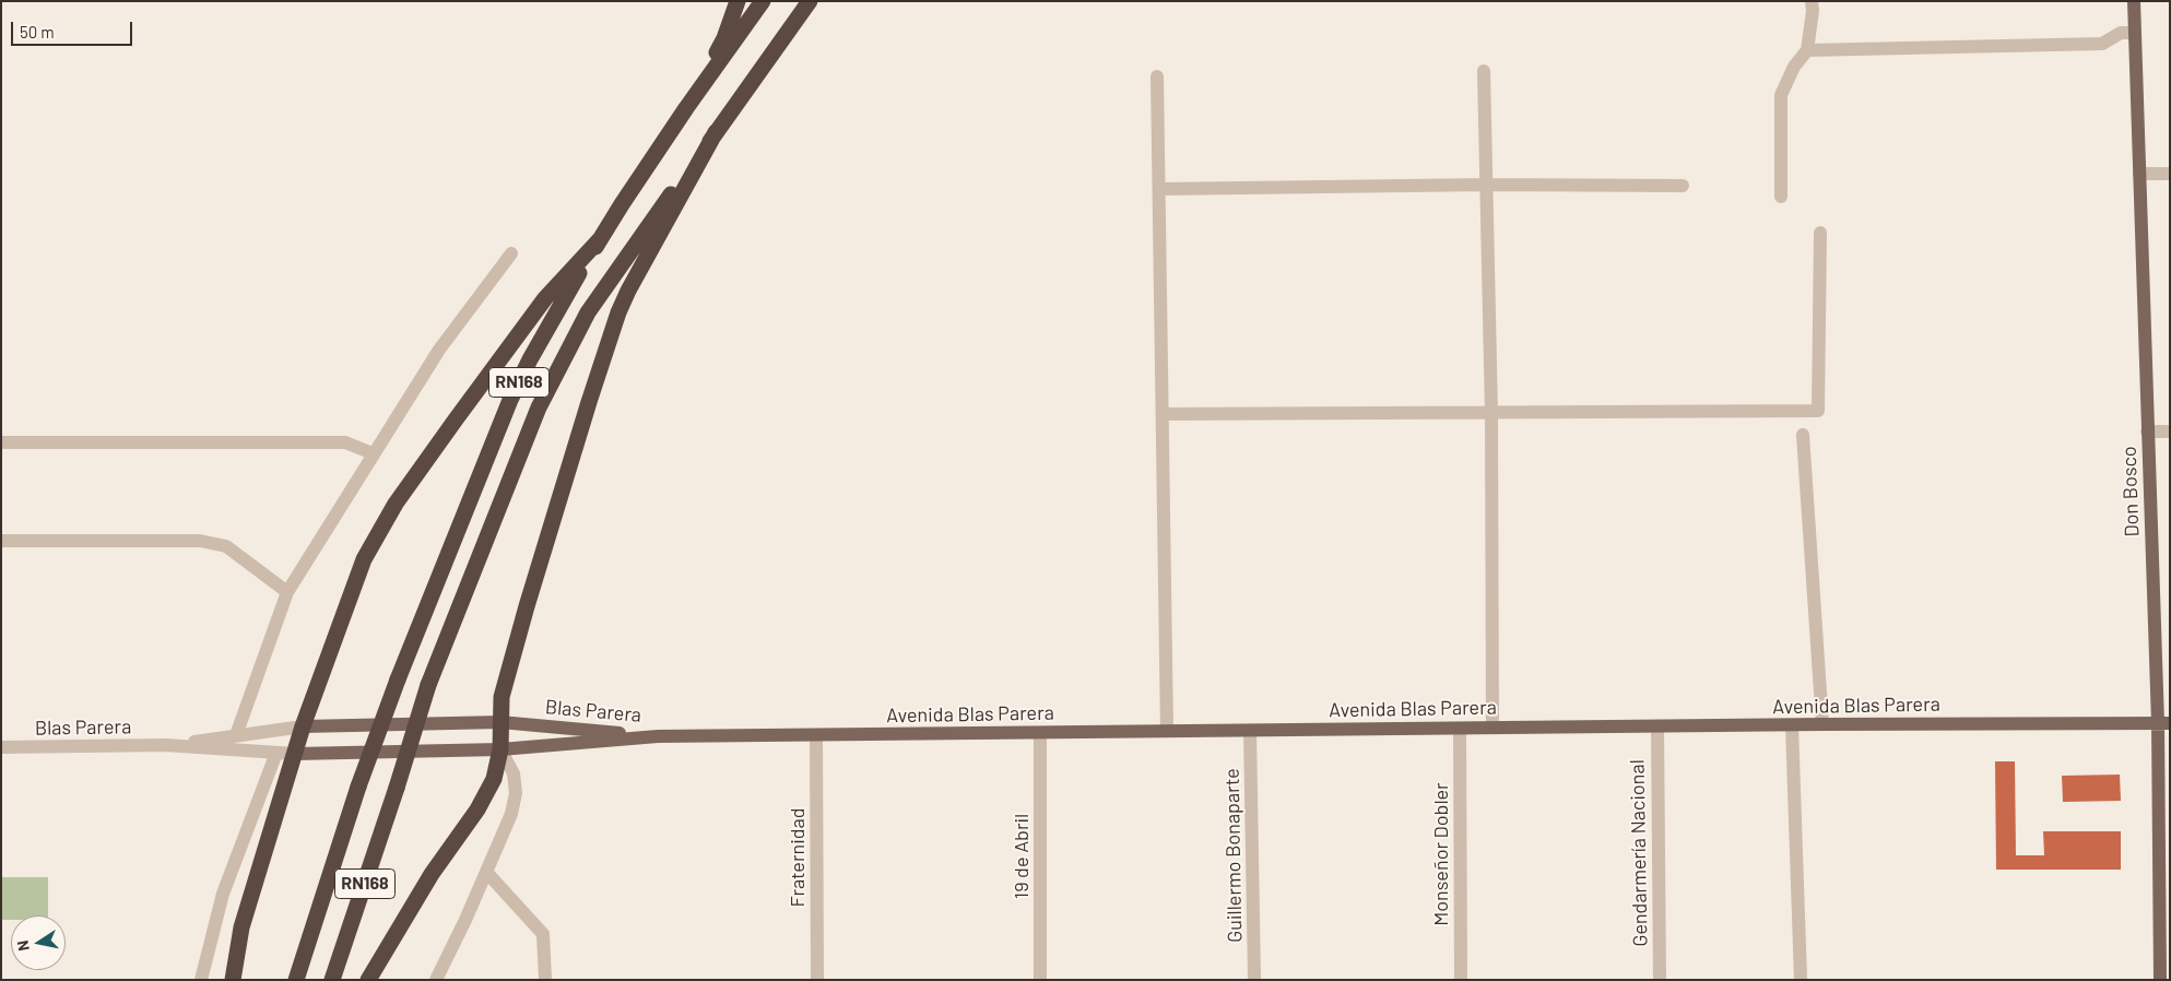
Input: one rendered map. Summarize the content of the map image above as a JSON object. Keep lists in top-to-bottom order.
{
  "streets": {
    "highway": ["RN168"],
    "main road": ["Don Bosco", "Avenida Blas Parera", "Blas Parera"],
    "street": [
      "Gendarmería Nacional",
      "Monseñor Dobler",
      "Guillermo Bonaparte",
      "19 de Abril",
      "Fraternidad"
    ]
  },
  "crossings": [
    ["Don Bosco", "Avenida Blas Parera"],
    ["Avenida Blas Parera", "Blas Parera"],
    ["Avenida Blas Parera", "Gendarmería Nacional"],
    ["Avenida Blas Parera", "Monseñor Dobler"],
    ["Avenida Blas Parera", "Guillermo Bonaparte"],
    ["Avenida Blas Parera", "19 de Abril"],
    ["Avenida Blas Parera", "Fraternidad"]
  ],
  "scale_bar": "50 m",
  "north": "left"
}
